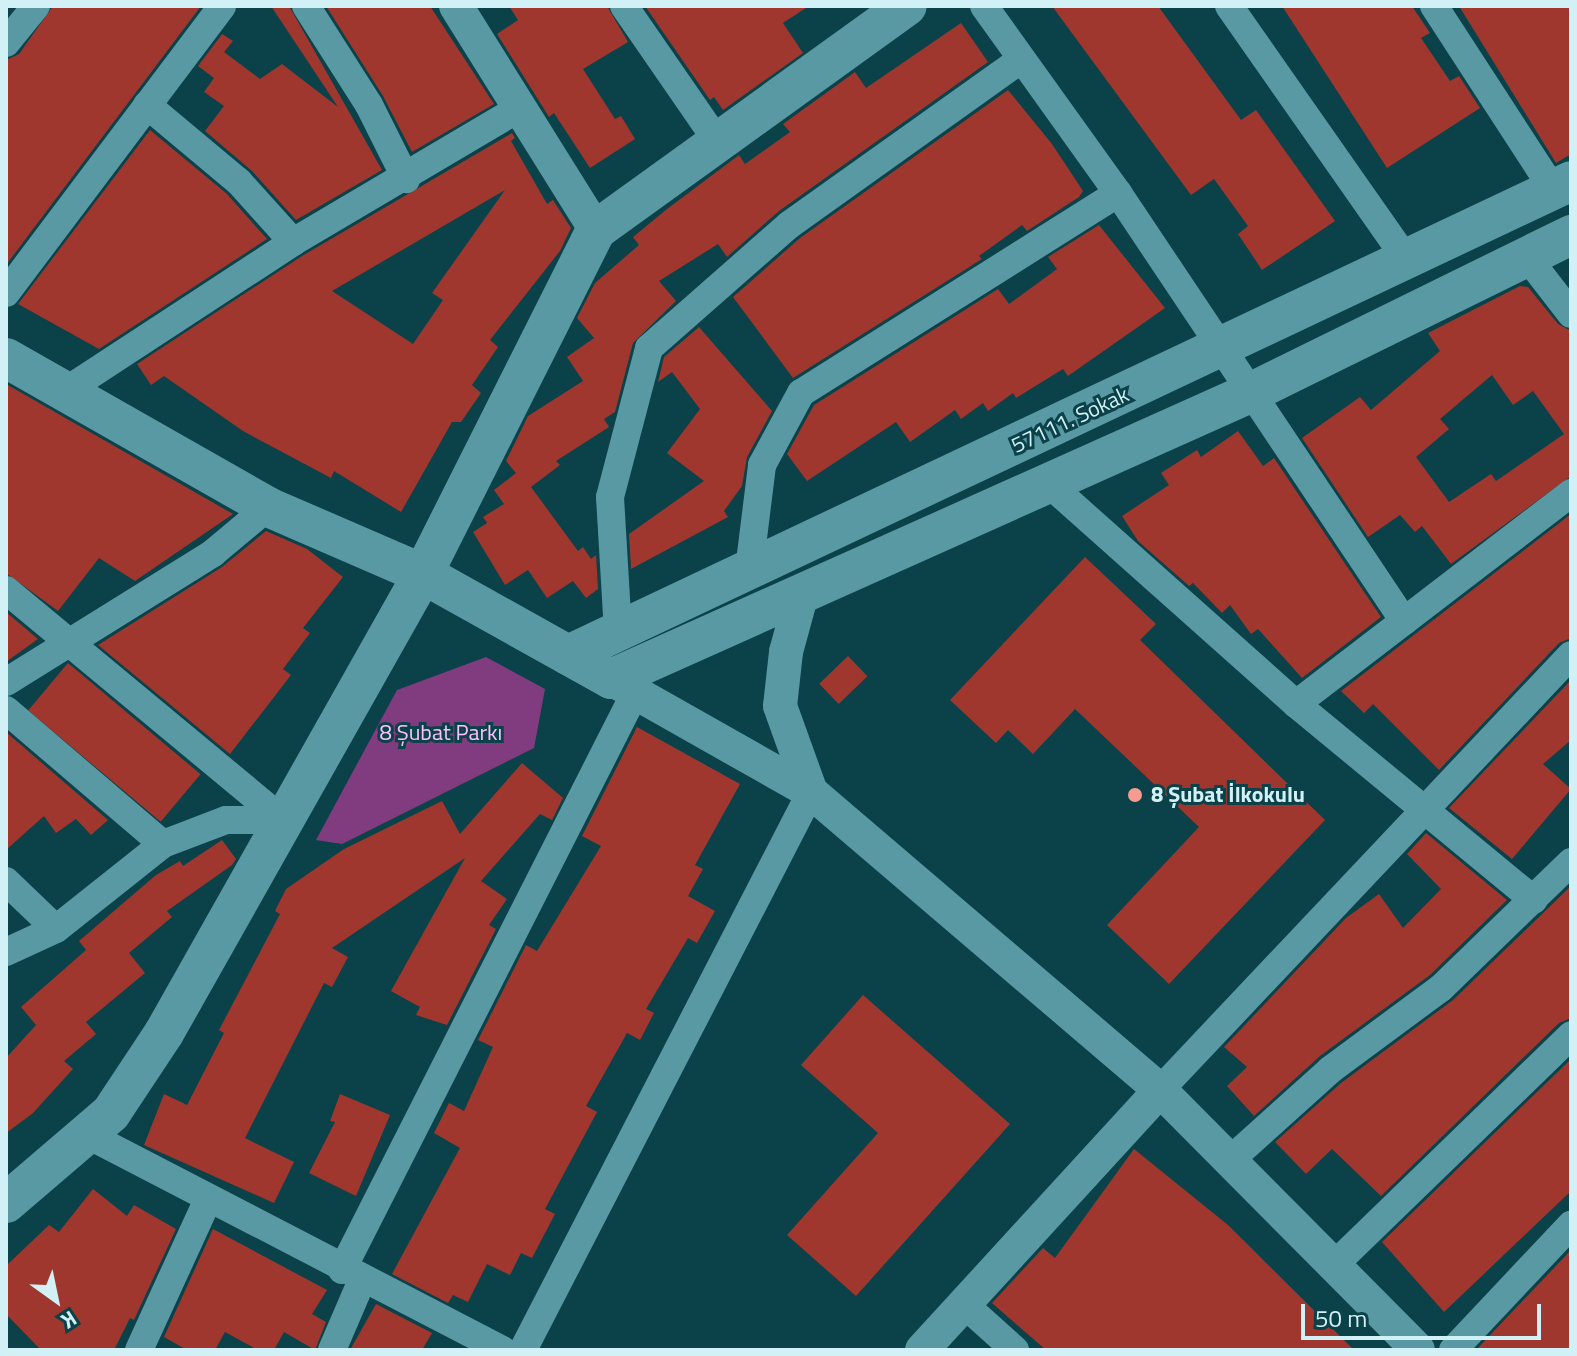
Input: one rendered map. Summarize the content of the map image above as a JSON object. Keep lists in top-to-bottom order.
{
  "streets": {
    "main road": ["57111. Sokak"]
  },
  "parks": ["8 Şubat Parkı"],
  "places": ["8 Şubat İlkokulu"],
  "scale_bar": "50 m",
  "north": "bottom right"
}
